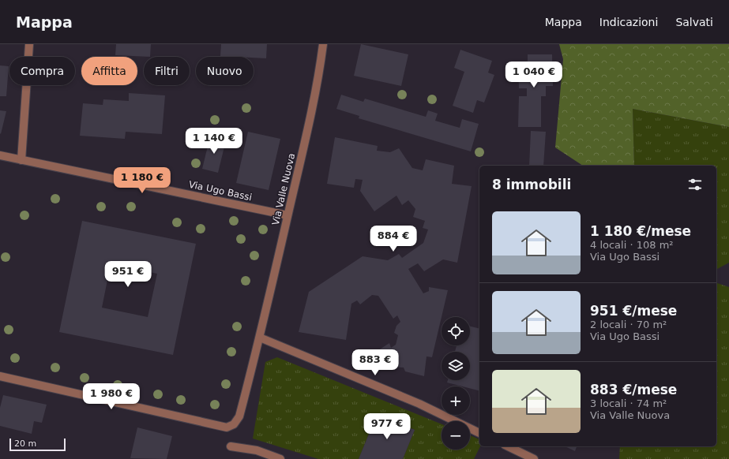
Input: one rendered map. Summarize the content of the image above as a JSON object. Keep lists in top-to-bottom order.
{
  "streets": {
    "street": ["Via Valle Nuova", "Via Ugo Bassi"]
  },
  "crossings": [
    ["Via Valle Nuova", "Via Ugo Bassi"]
  ],
  "scale_bar": "20 m",
  "page": {
    "header": "Mappa",
    "nav": ["Mappa", "Indicazioni", "Salvati"],
    "chip": [
      "Compra",
      "Affitta",
      "Filtri",
      "Nuovo"
    ],
    "price": [
      "1 040 €",
      "1 140 €",
      "1 180 €",
      "884 €",
      "951 €",
      "883 €",
      "1 980 €",
      "977 €"
    ],
    "heading": "8 immobili",
    "list": [
      {
        "name": "1 180 €/mese",
        "note": "4 locali · 108 m² · Via Ugo Bassi"
      },
      {
        "name": "951 €/mese",
        "note": "2 locali · 70 m² · Via Ugo Bassi"
      },
      {
        "name": "883 €/mese",
        "note": "3 locali · 74 m² · Via Valle Nuova"
      }
    ],
    "map_buttons": ["+", "−"],
    "scale": "20 m"
  }
}
